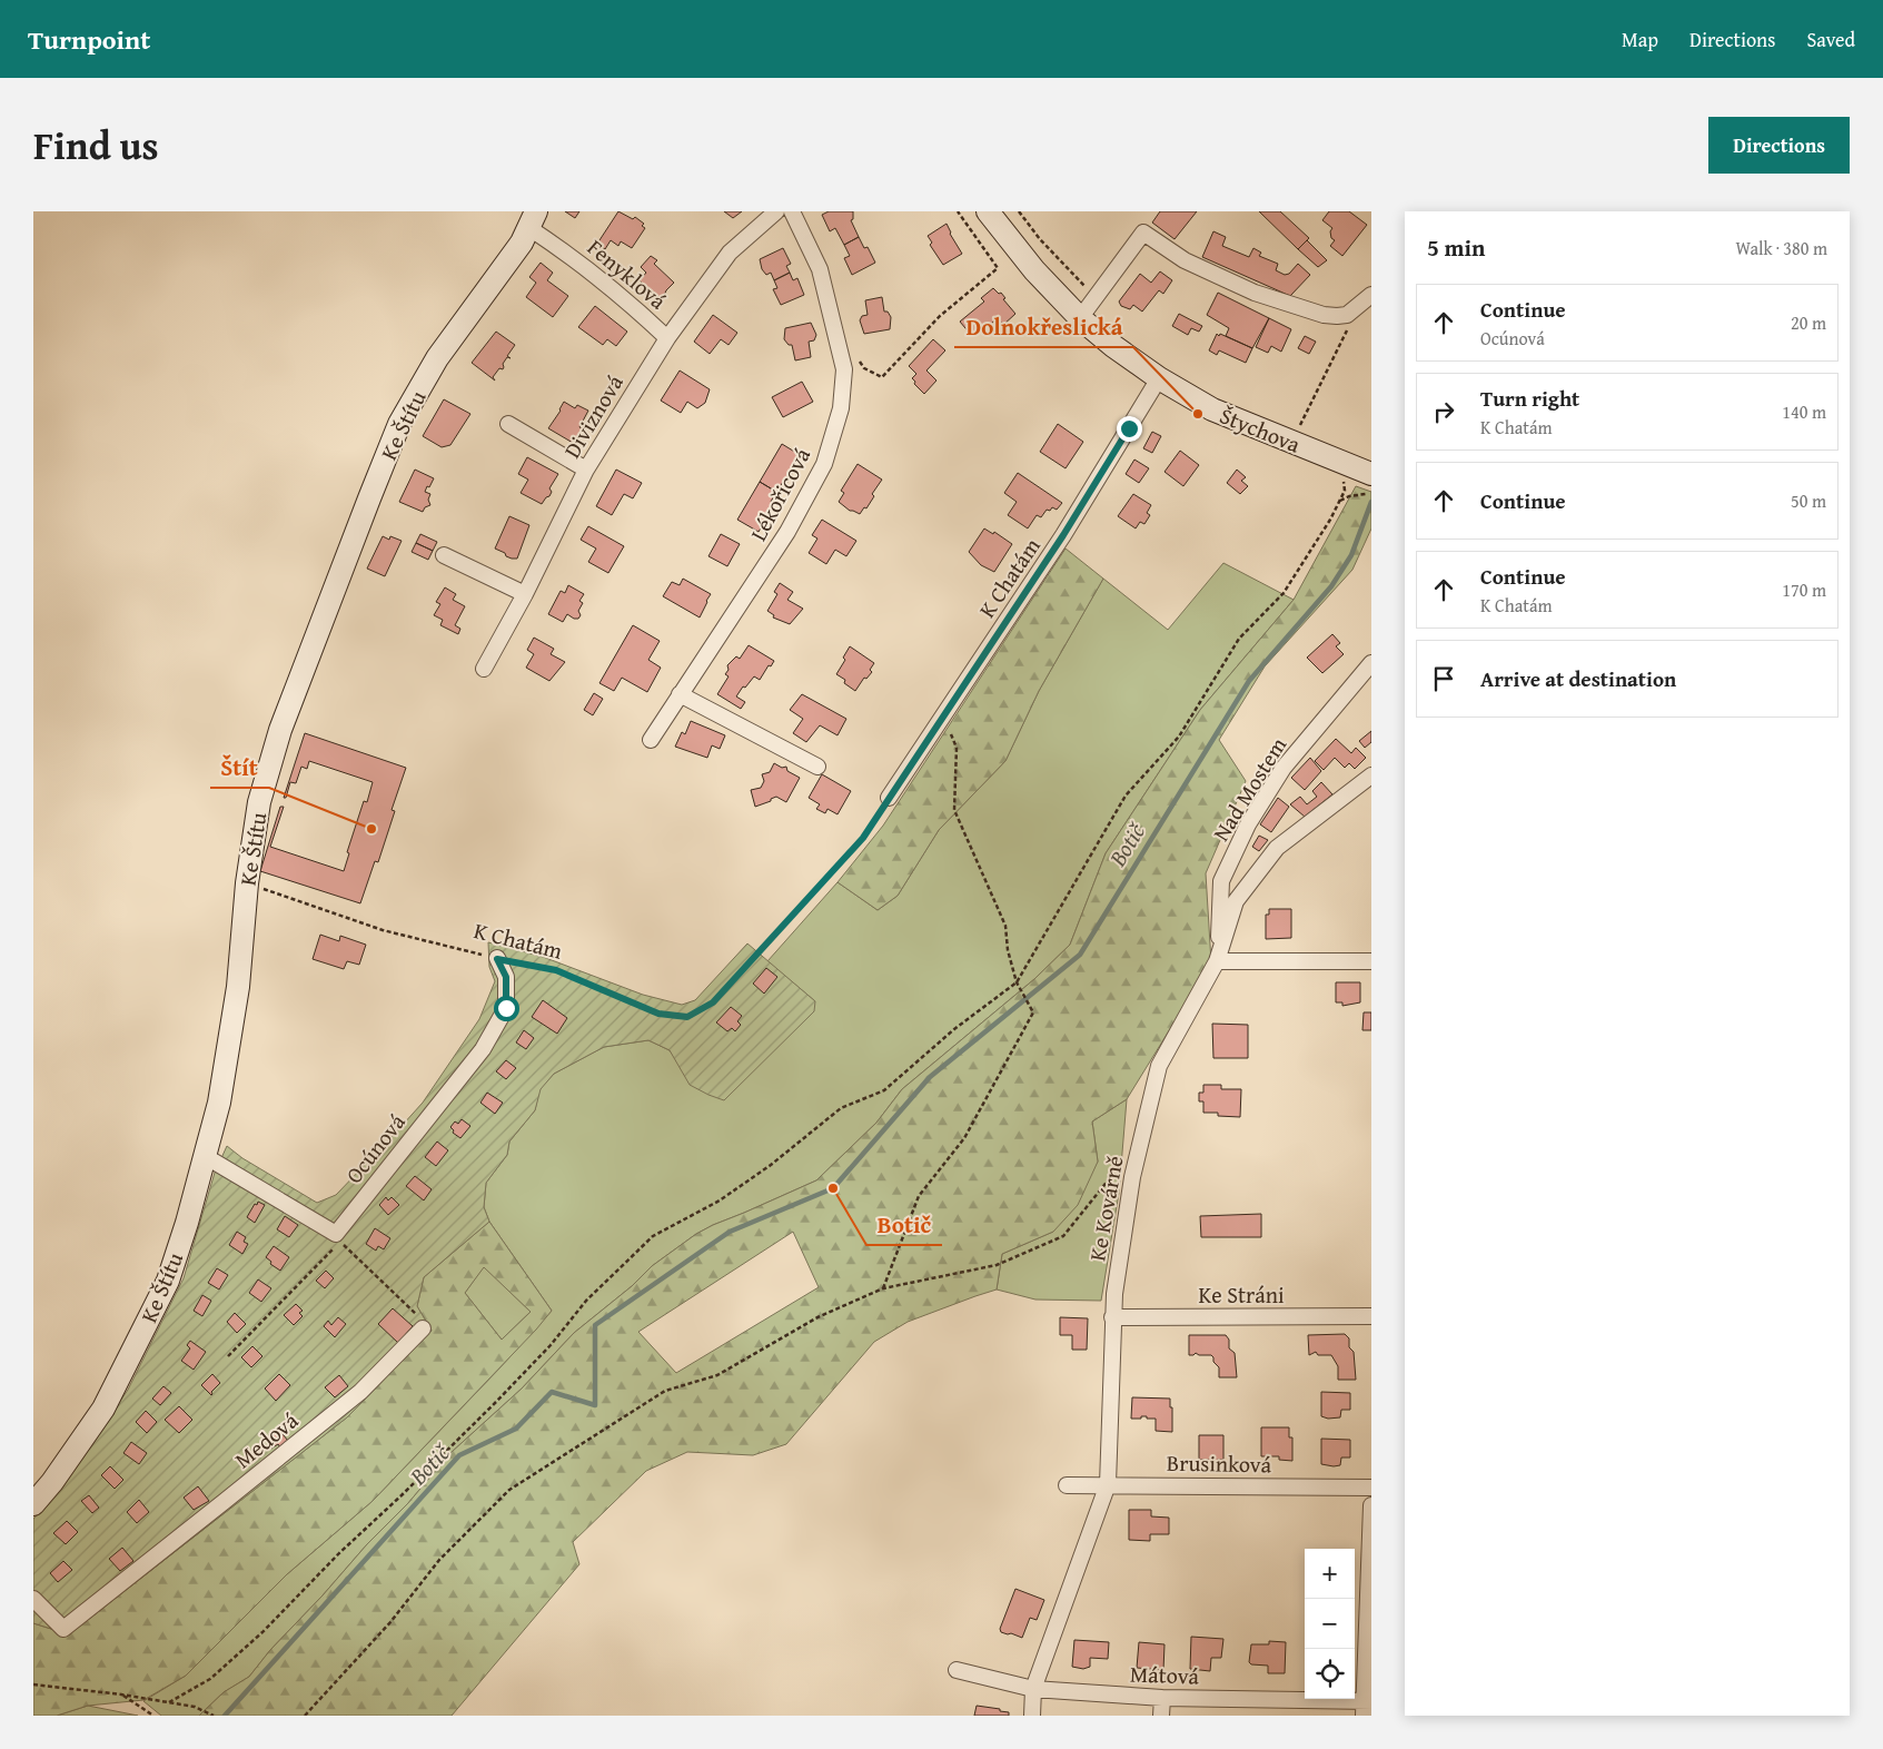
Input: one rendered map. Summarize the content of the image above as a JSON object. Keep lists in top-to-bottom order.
{
  "streets": {
    "street": [
      "Fenyklová",
      "Diviznová",
      "Ke Štítu",
      "Štychova",
      "Lékořicová",
      "K Chatám",
      "Nad Mostem",
      "Ocúnová",
      "Ke Kovárně",
      "Ke Stráni",
      "Medová",
      "Brusinková",
      "Mátová"
    ]
  },
  "crossings": [
    ["Fenyklová", "Diviznová"],
    ["Fenyklová", "Ke Štítu"],
    ["Ke Štítu", "K Chatám"],
    ["Štychova", "K Chatám"],
    ["K Chatám", "Ocúnová"],
    ["Nad Mostem", "Ke Kovárně"],
    ["Ke Kovárně", "Ke Stráni"],
    ["Ke Kovárně", "Brusinková"],
    ["Ke Kovárně", "Mátová"]
  ],
  "water": ["Botič"],
  "places": ["Dolnokřeslická", "Štít", "Botič"],
  "page": {
    "header": "Turnpoint",
    "nav": ["Map", "Directions", "Saved"],
    "title": "Find us",
    "buttons": "Directions",
    "heading": ["5 min", "Walk · 380 m"],
    "list": [
      ["Continue", "Ocúnová", "20 m"],
      ["Turn right", "K Chatám", "140 m"],
      ["Continue", "50 m"],
      ["Continue", "K Chatám", "170 m"],
      "Arrive at destination"
    ],
    "map_buttons": ["+", "−"]
  }
}
